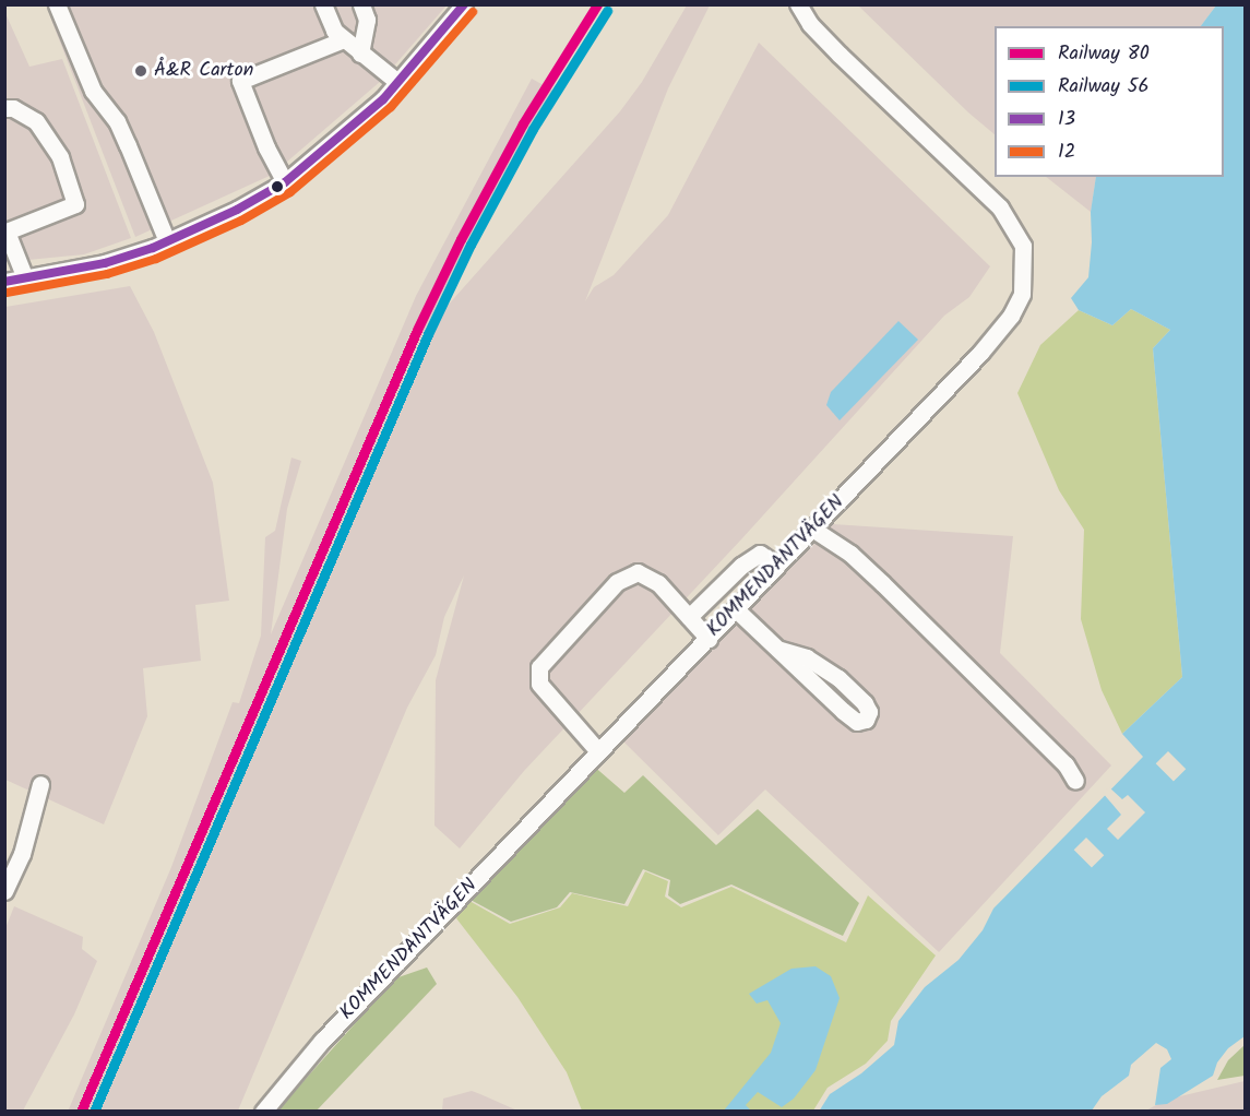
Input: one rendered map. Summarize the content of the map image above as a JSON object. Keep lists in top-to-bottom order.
{
  "streets": {
    "street": ["KOMMENDANTVÄGEN"]
  },
  "places": ["Å&R Carton"],
  "lines": [
    "rail line 80",
    "transit line 13",
    "rail line 56",
    "transit line 12"
  ],
  "legend": [
    "Railway 80",
    "Railway 56",
    "13",
    "12"
  ]
}
